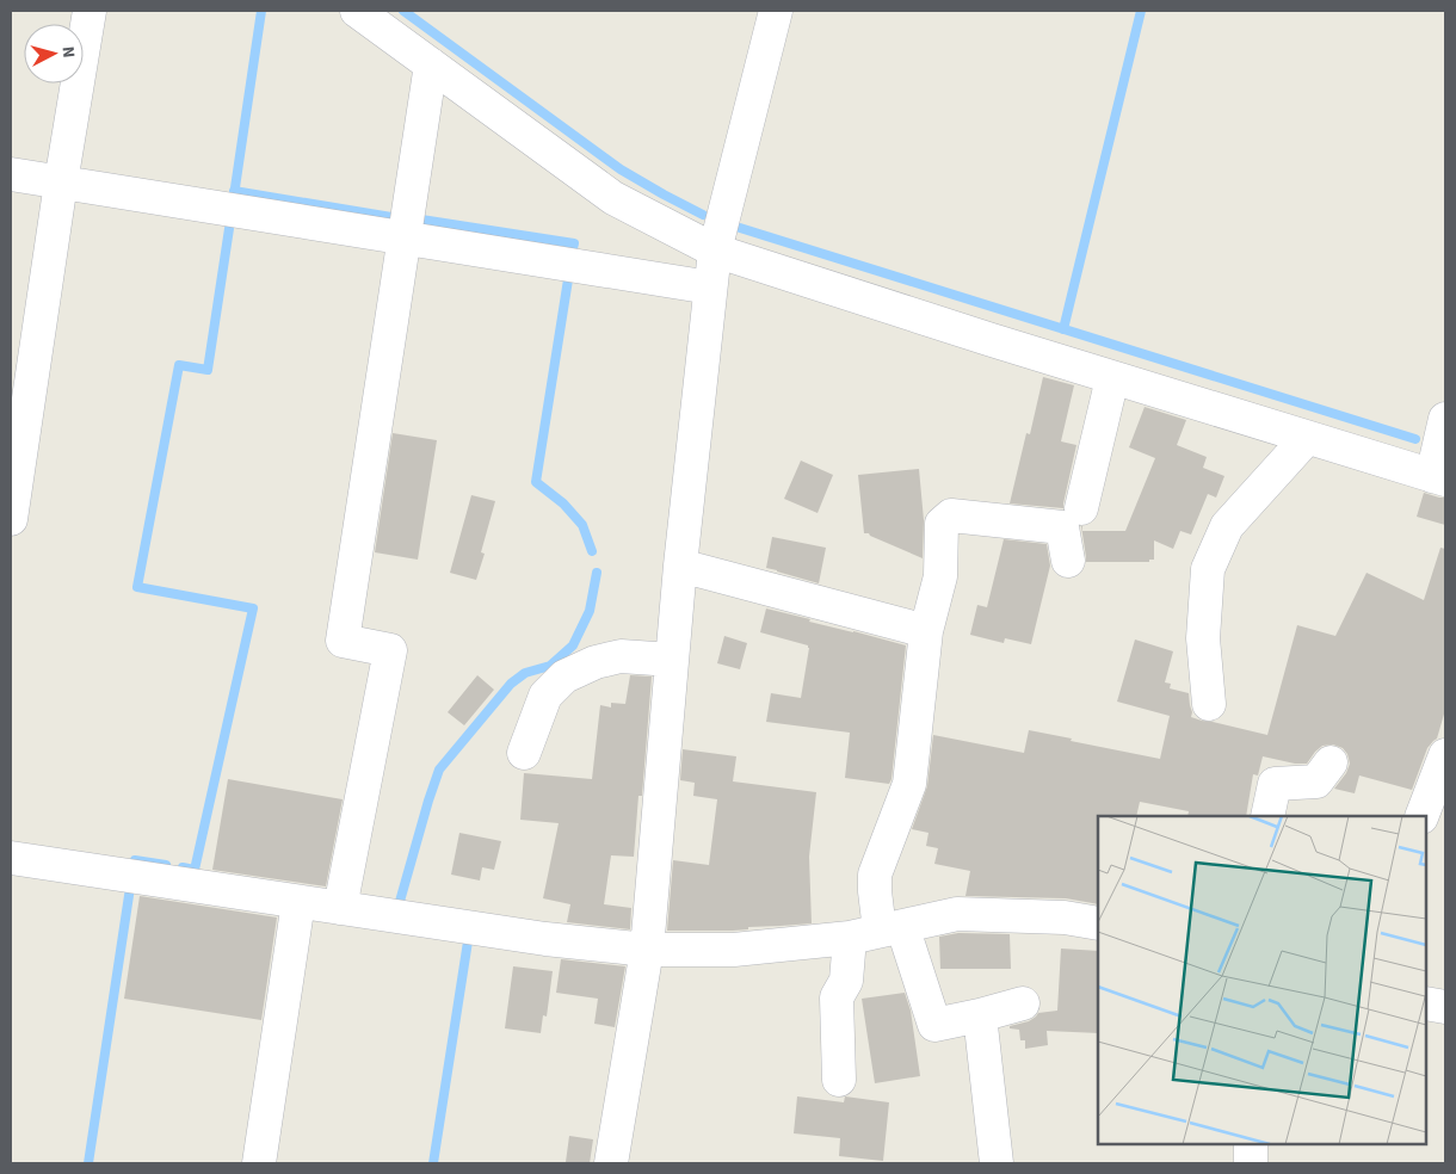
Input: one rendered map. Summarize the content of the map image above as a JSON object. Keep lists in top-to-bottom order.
{
  "north": "right"
}
